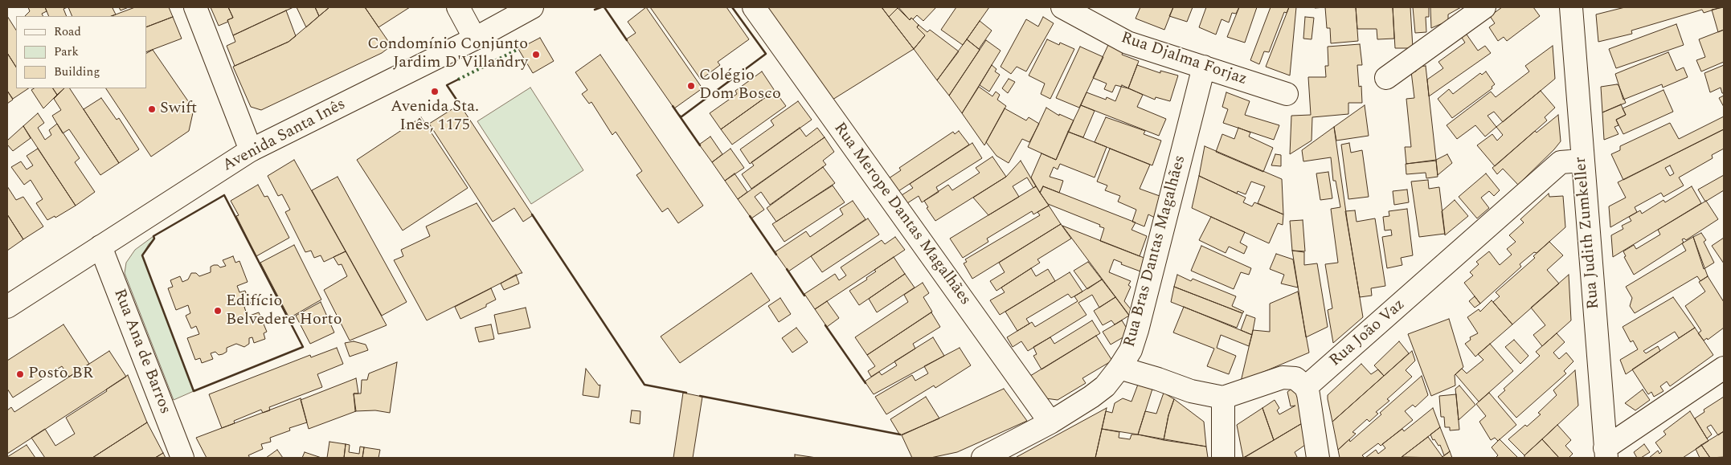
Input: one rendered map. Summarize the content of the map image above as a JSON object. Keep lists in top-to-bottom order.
{
  "streets": {
    "street": [
      "Rua Djalma Forjaz",
      "Avenida Santa Inês",
      "Rua Merope Dantas Magalhães",
      "Rua Judith Zumkeller",
      "Rua Bras Dantas Magalhães",
      "Rua João Vaz",
      "Rua Ana de Barros"
    ]
  },
  "crossings": [
    ["Rua Djalma Forjaz", "Rua Bras Dantas Magalhães"],
    ["Avenida Santa Inês", "Rua Ana de Barros"],
    ["Rua Merope Dantas Magalhães", "Rua Bras Dantas Magalhães"],
    ["Rua Judith Zumkeller", "Rua João Vaz"]
  ],
  "places": [
    "Condomínio Conjunto Jardim D'Villandry",
    "Colégio Dom Bosco",
    "Avenida Sta. Inês, 1175",
    "Swift",
    "Edifício Belvedere Horto",
    "Posto BR"
  ],
  "legend": ["Road", "Park", "Building"]
}
